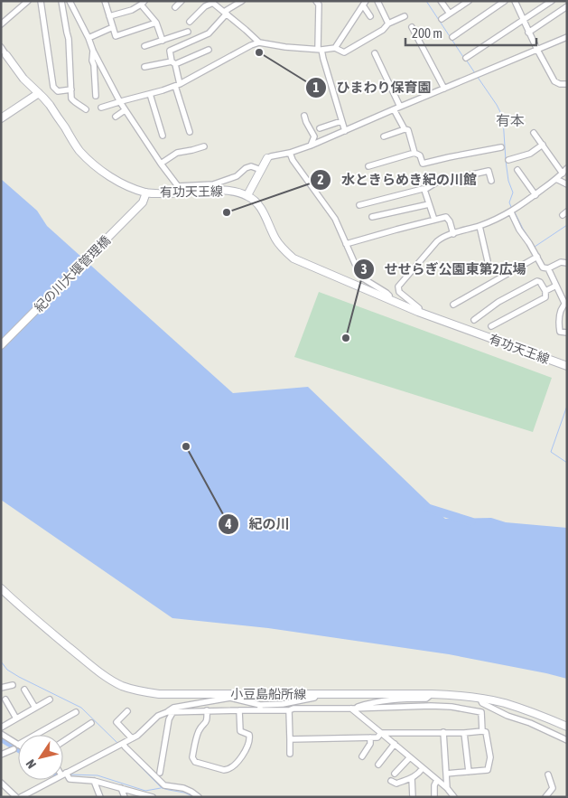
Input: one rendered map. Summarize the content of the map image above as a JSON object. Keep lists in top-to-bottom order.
{
  "streets": {
    "main road": ["有功天王線", "紀の川大堰管理橋", "小豆島船所線"]
  },
  "crossings": [
    ["有功天王線", "紀の川大堰管理橋"]
  ],
  "districts": ["有本"],
  "places": [
    "ひまわり保育園",
    "水ときらめき紀の川館",
    "せせらぎ公園東第2広場",
    "紀の川"
  ],
  "scale_bar": "200 m",
  "north": "bottom left"
}
